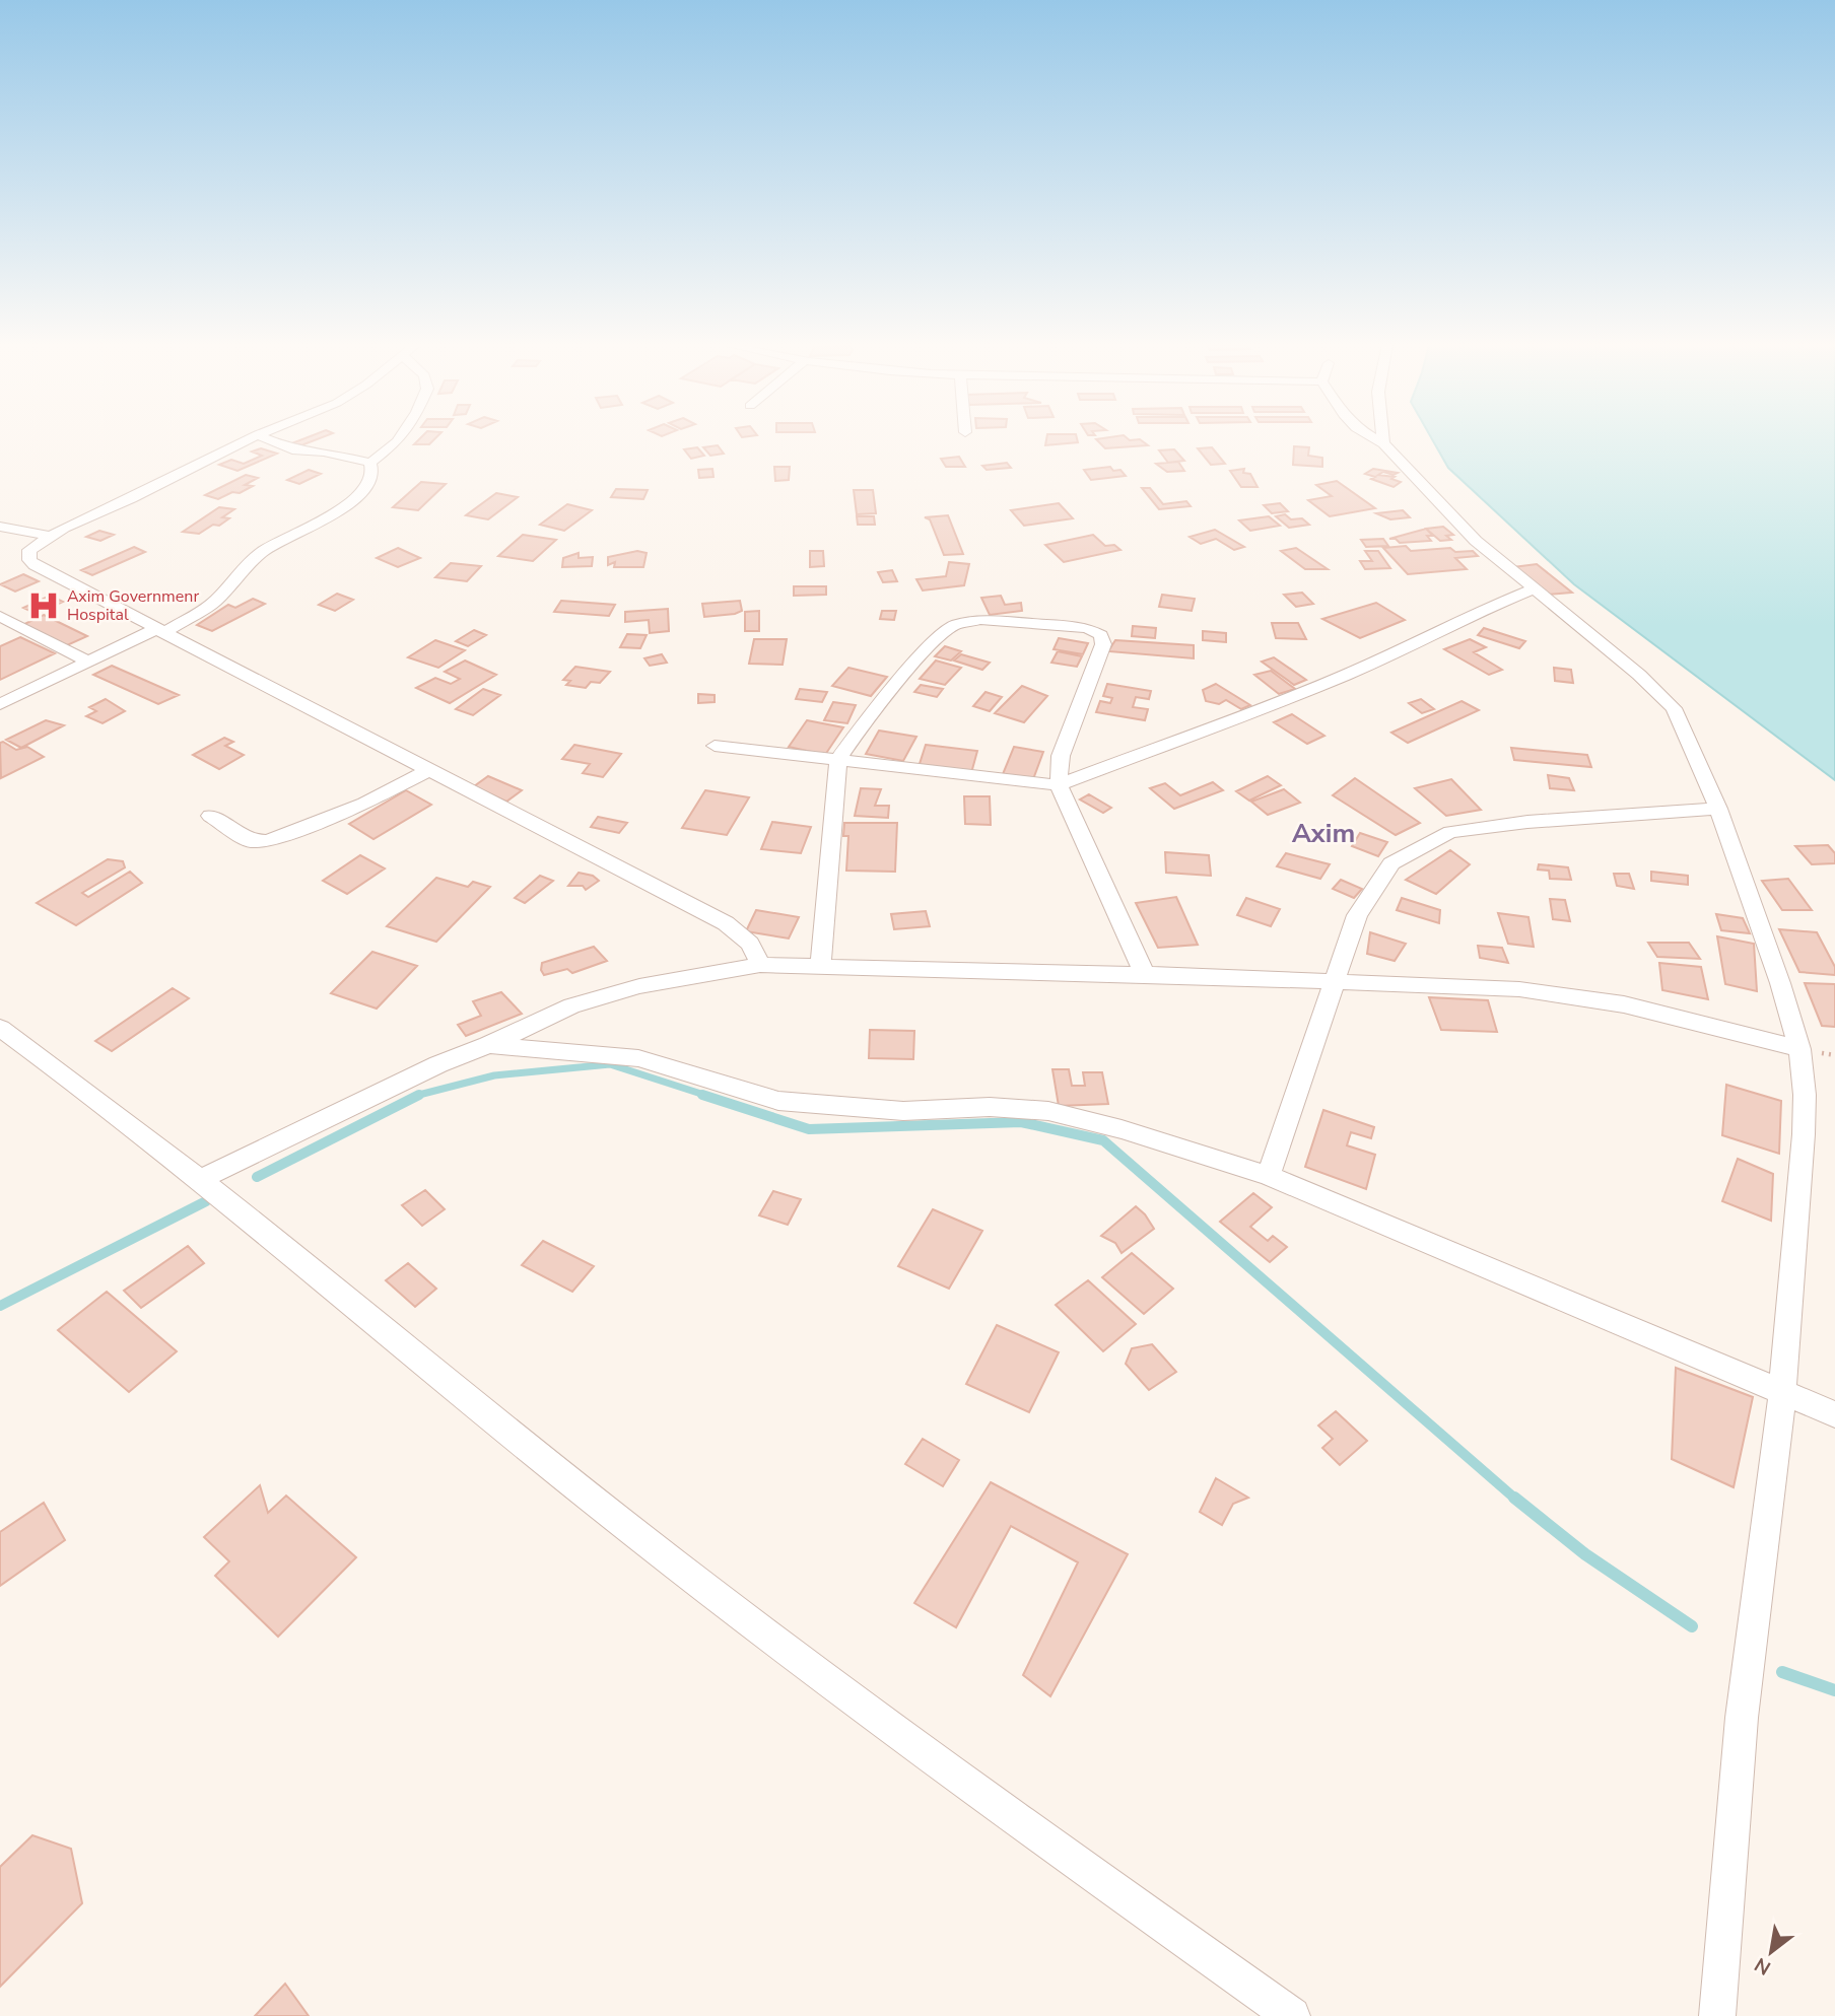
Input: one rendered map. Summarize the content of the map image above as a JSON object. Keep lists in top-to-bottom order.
{
  "districts": ["Axim"],
  "places": {
    "hospital": ["Axim Governmenr Hospital"]
  },
  "north": "bottom left"
}
